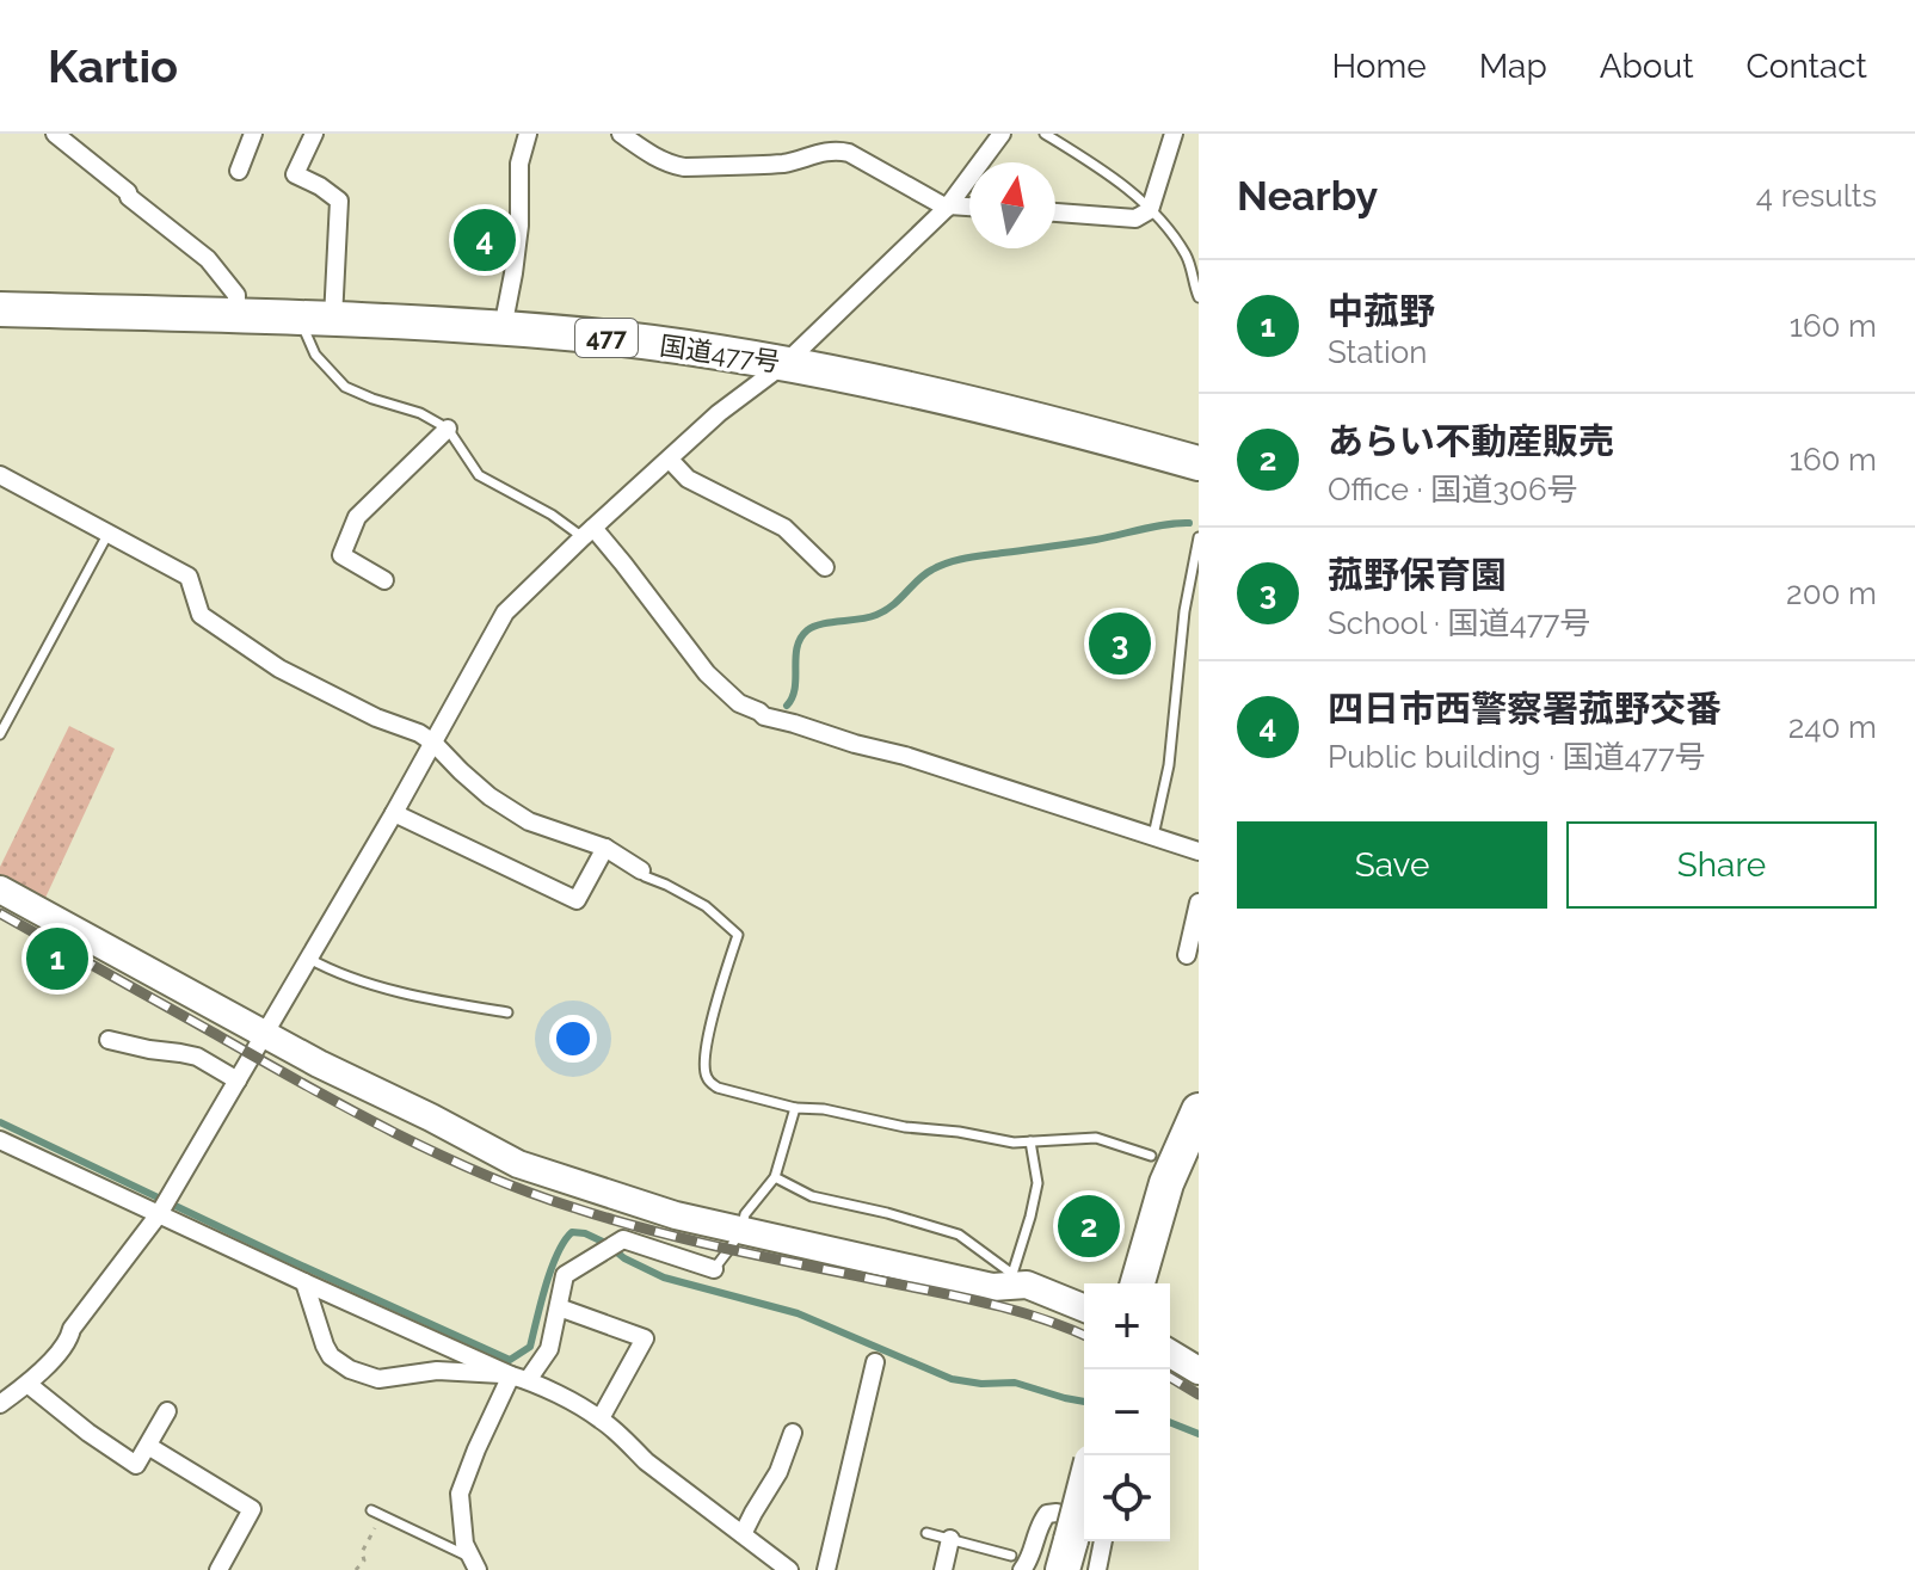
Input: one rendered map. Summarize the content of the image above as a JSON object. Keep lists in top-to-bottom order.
{
  "streets": {
    "highway": ["477", "国道477号"]
  },
  "north": "top",
  "page": {
    "header": "Kartio",
    "nav": [
      "Home",
      "Map",
      "About",
      "Contact"
    ],
    "heading": ["Nearby", "4 results"],
    "pins": [
      "4",
      "3",
      "1",
      "2"
    ],
    "list": [
      {
        "mark": "1",
        "name": "中菰野",
        "note": "Station",
        "value": "160 m"
      },
      {
        "mark": "2",
        "name": "あらい不動産販売",
        "note": "Office · 国道306号",
        "value": "160 m"
      },
      {
        "mark": "3",
        "name": "菰野保育園",
        "note": "School · 国道477号",
        "value": "200 m"
      },
      {
        "mark": "4",
        "name": "四日市西警察署菰野交番",
        "note": "Public building · 国道477号",
        "value": "240 m"
      }
    ],
    "buttons": ["Save", "Share"],
    "map_buttons": ["+", "−"]
  }
}
